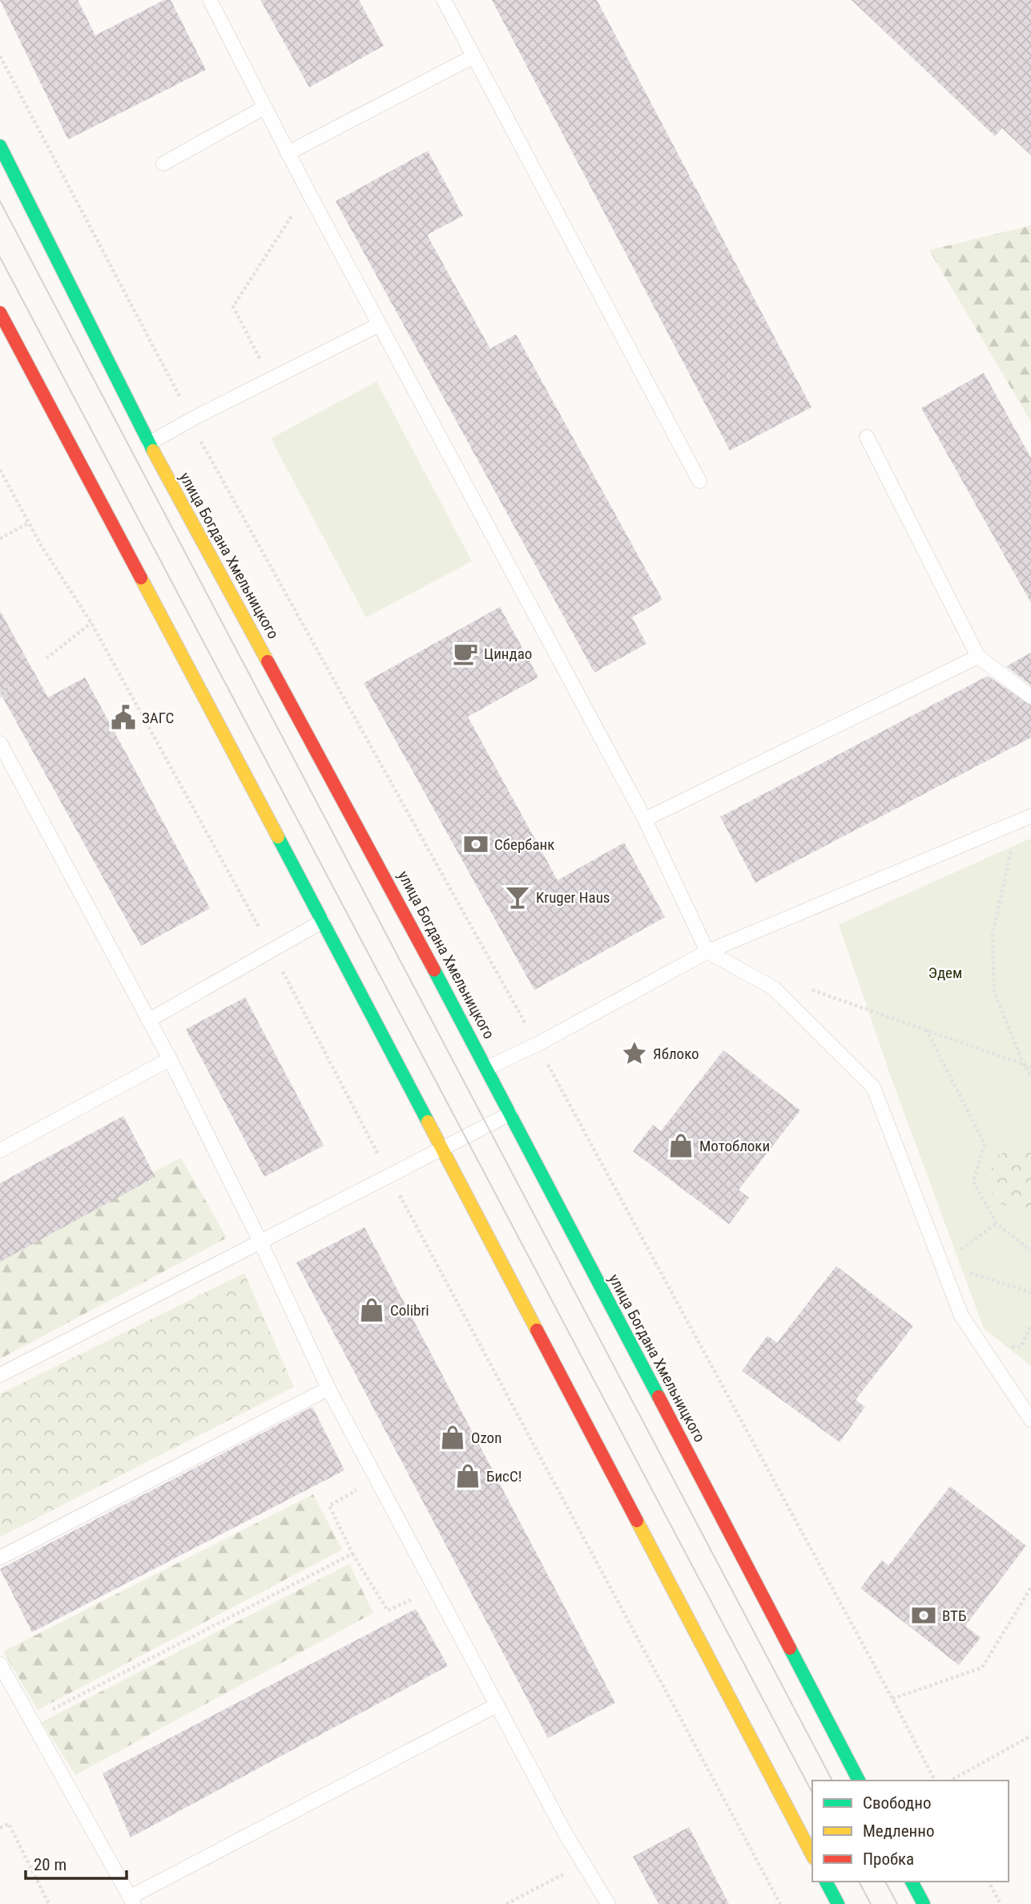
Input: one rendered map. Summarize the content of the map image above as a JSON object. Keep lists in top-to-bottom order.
{
  "streets": {
    "highway": ["улица Богдана Хмельницкого"]
  },
  "parks": ["Эдем"],
  "places": {
    "cafe": ["Циндао"],
    "public building": ["ЗАГС"],
    "bank": ["Сбербанк", "ВТБ"],
    "bar": ["Kruger Haus"],
    "place": ["Яблоко"],
    "shop": [
      "Мотоблоки",
      "Colibri",
      "Ozon",
      "БисС!"
    ]
  },
  "legend": ["Свободно", "Медленно", "Пробка"],
  "scale_bar": "20 m"
}
